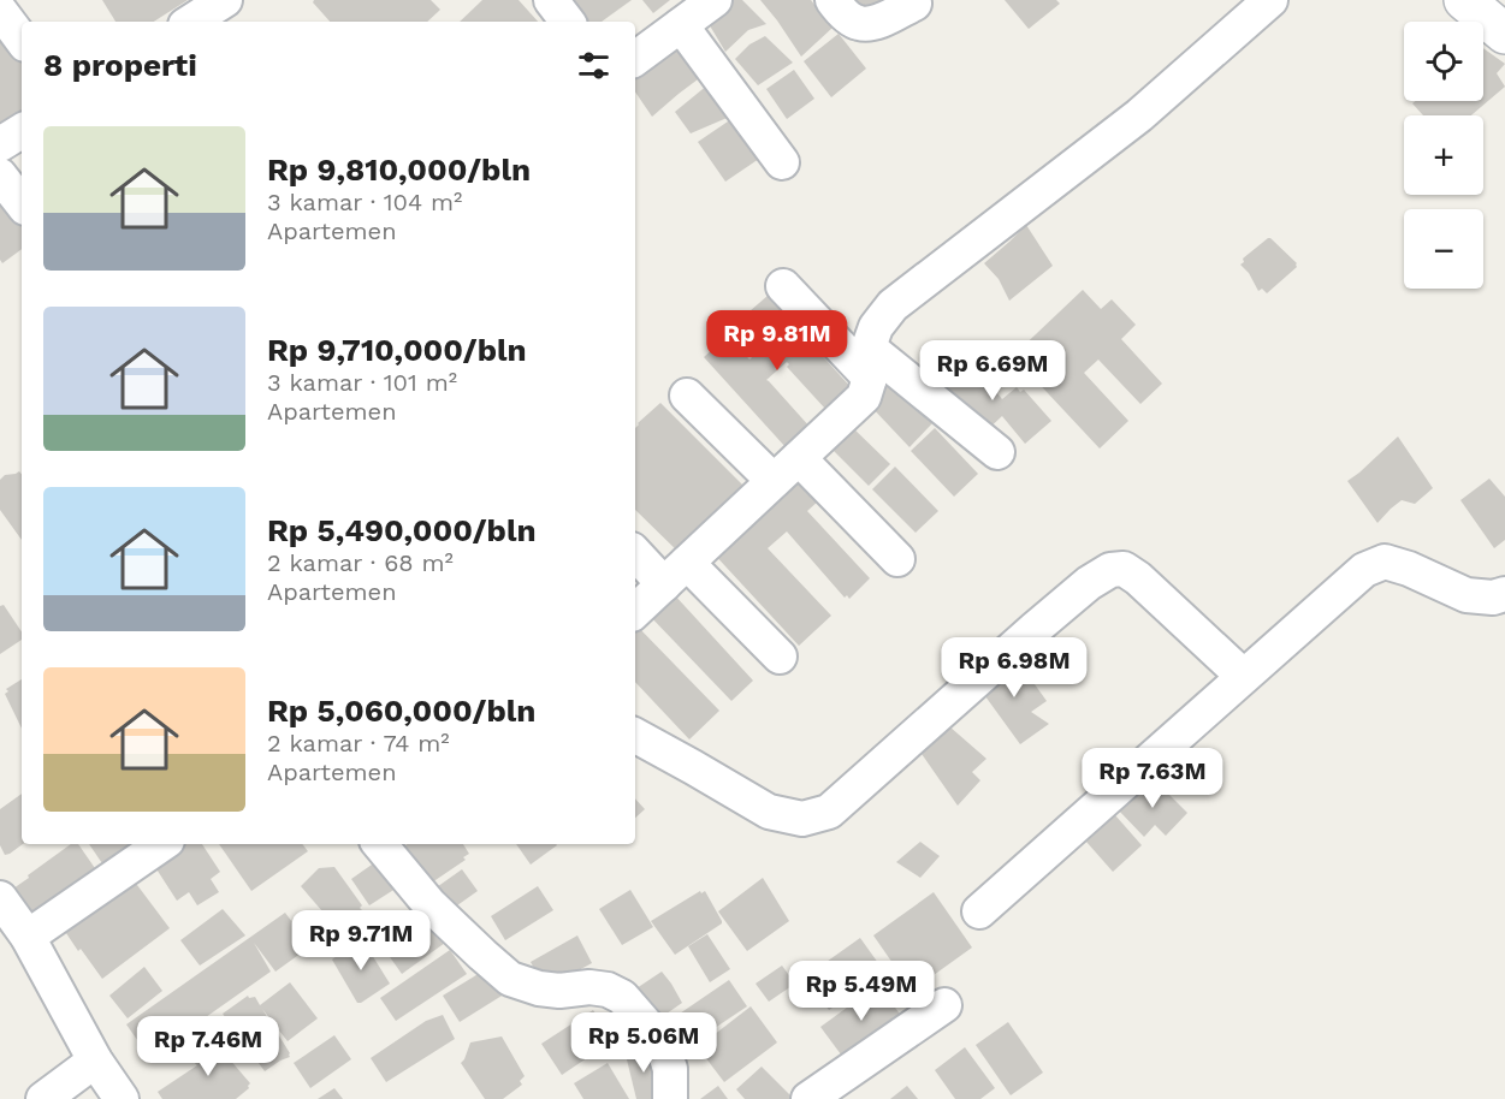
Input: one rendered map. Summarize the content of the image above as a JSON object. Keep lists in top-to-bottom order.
{
  "page": {
    "map_buttons": ["+", "−"],
    "heading": "8 properti",
    "list": [
      {
        "name": "Rp 9,810,000/bln",
        "note": "3 kamar · 104 m² · Apartemen"
      },
      {
        "name": "Rp 9,710,000/bln",
        "note": "3 kamar · 101 m² · Apartemen"
      },
      {
        "name": "Rp 5,490,000/bln",
        "note": "2 kamar · 68 m² · Apartemen"
      },
      {
        "name": "Rp 5,060,000/bln",
        "note": "2 kamar · 74 m² · Apartemen"
      }
    ],
    "price": [
      "Rp 9.81M",
      "Rp 6.69M",
      "Rp 6.98M",
      "Rp 7.63M",
      "Rp 9.71M",
      "Rp 5.49M",
      "Rp 5.06M",
      "Rp 7.46M"
    ]
  }
}
